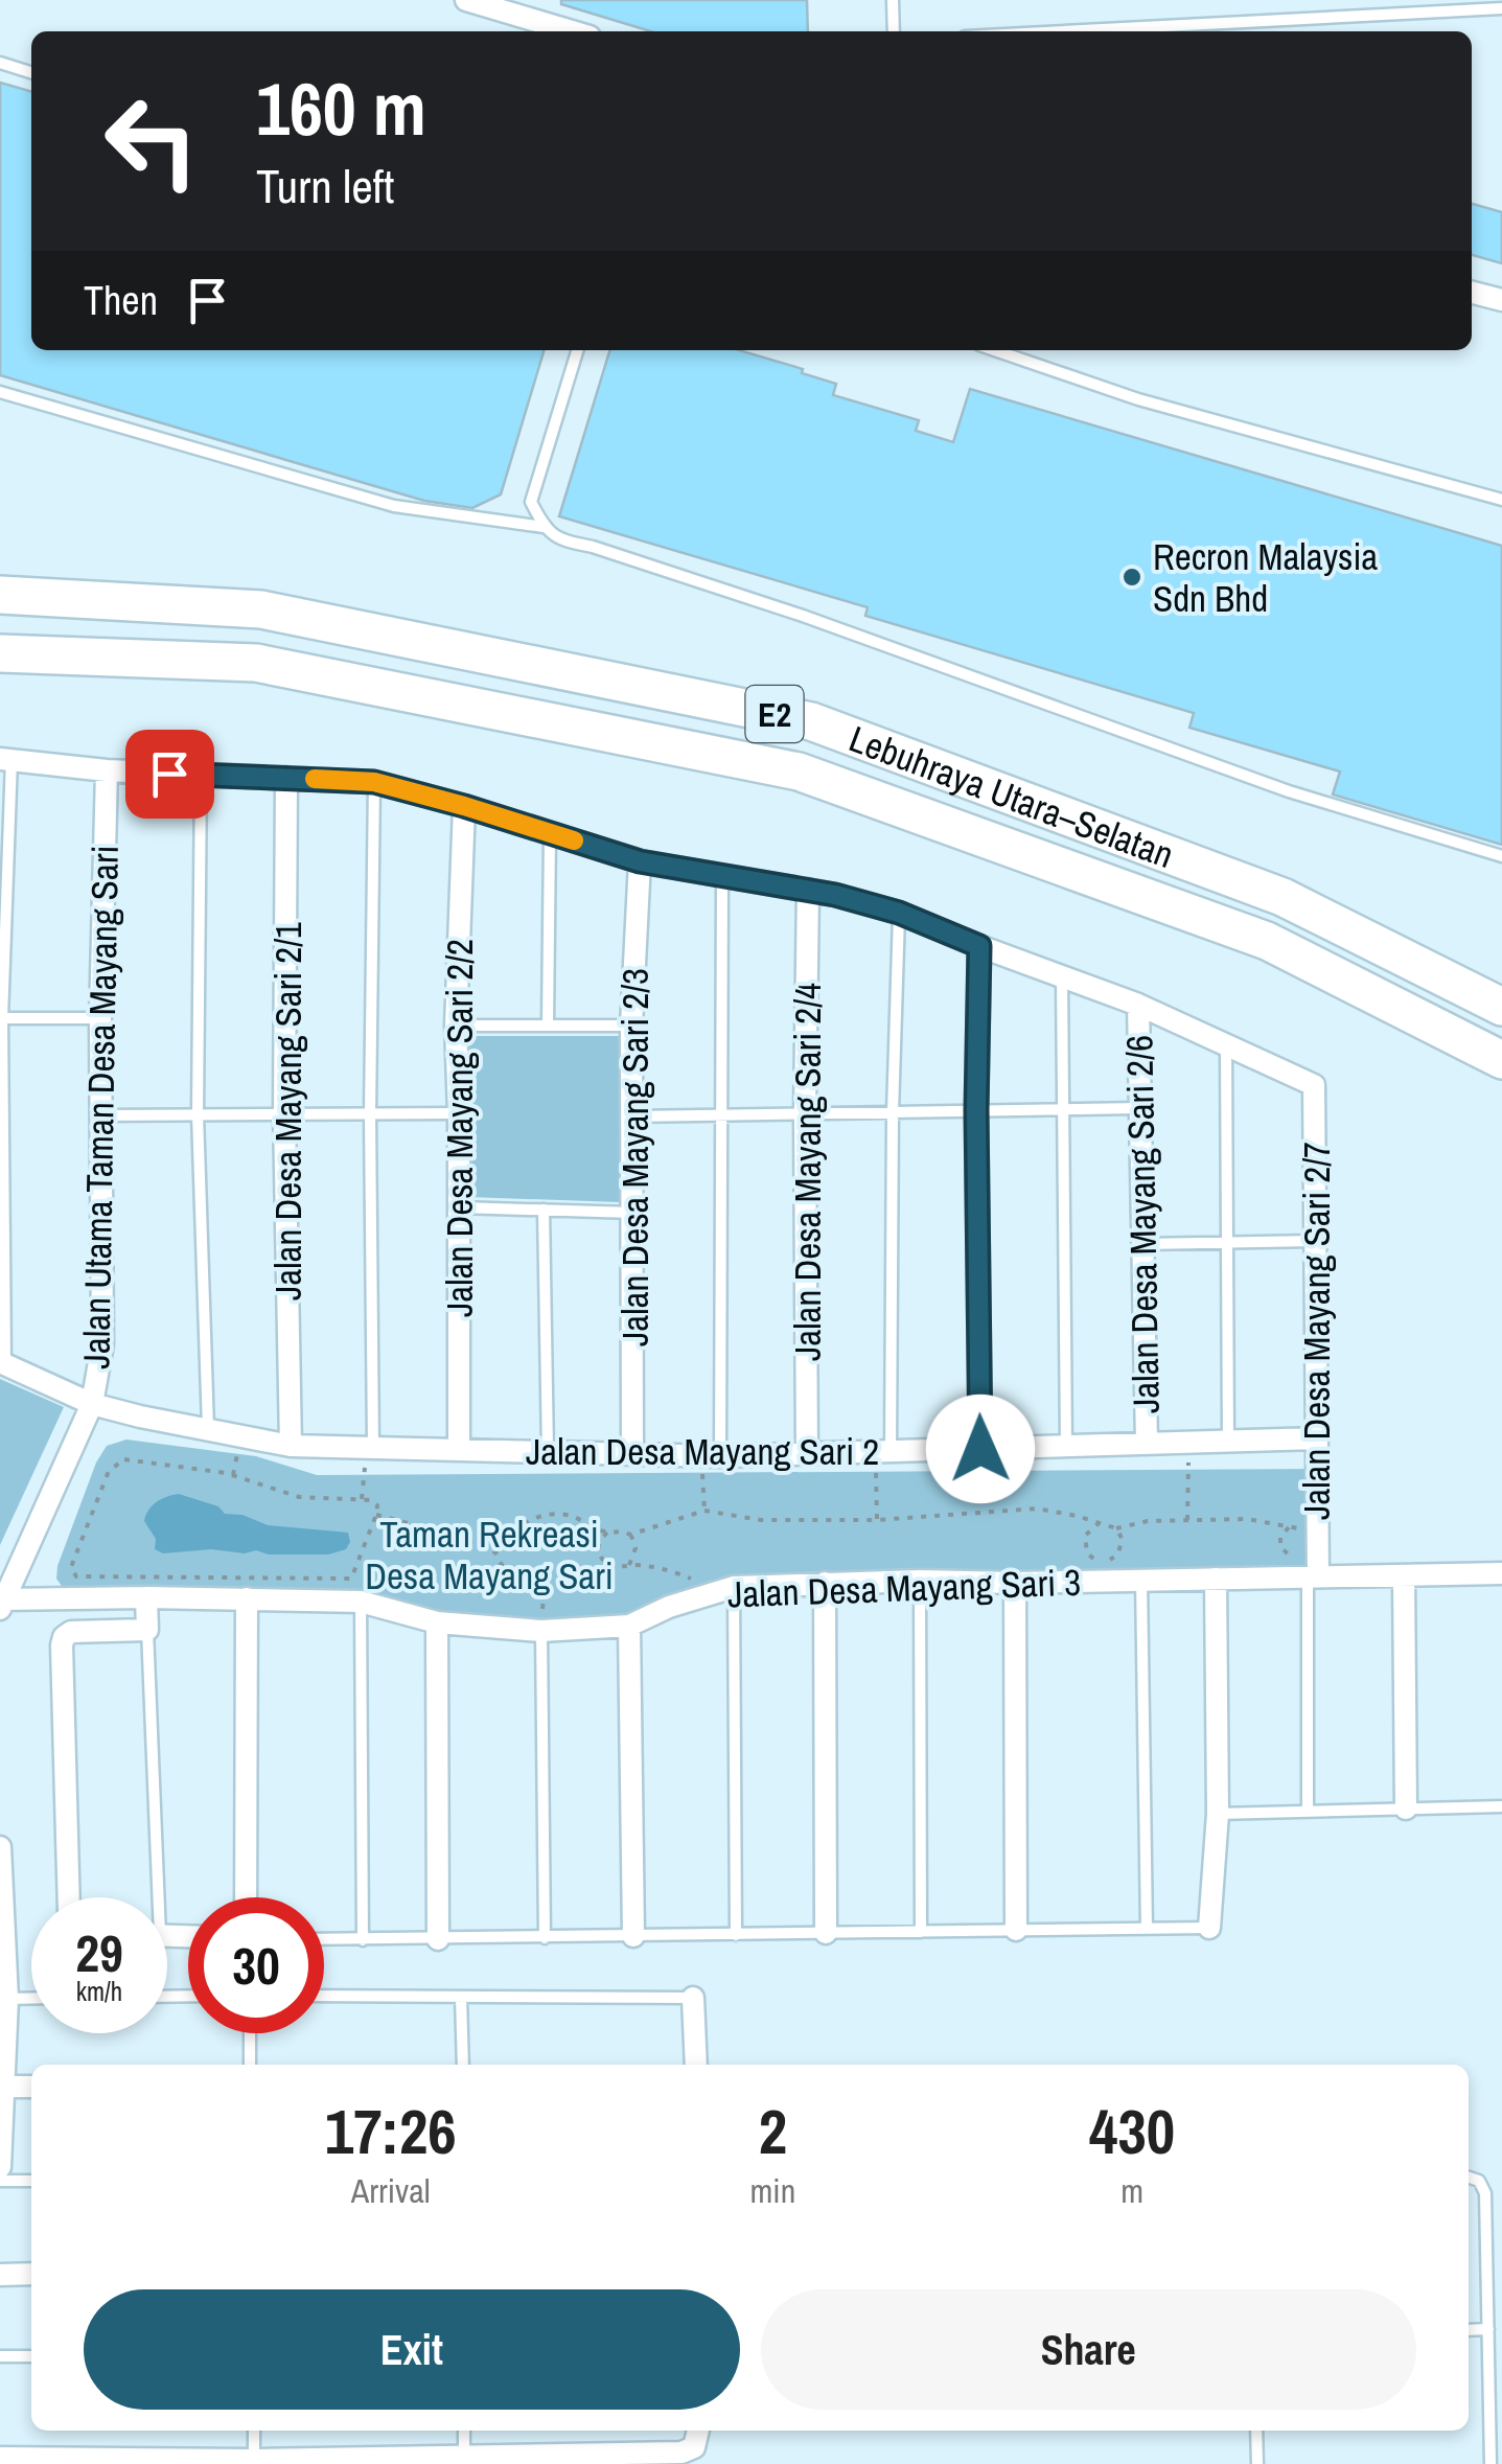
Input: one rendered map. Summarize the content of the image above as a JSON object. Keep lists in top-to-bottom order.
{
  "streets": {
    "highway": ["E2", "Lebuhraya Utara–Selatan"],
    "street": [
      "Jalan Utama Taman Desa Mayang Sari",
      "Jalan Desa Mayang Sari 2/1",
      "Jalan Desa Mayang Sari 2/2",
      "Jalan Desa Mayang Sari 2/3",
      "Jalan Desa Mayang Sari 2/4",
      "Jalan Desa Mayang Sari 2/6",
      "Jalan Desa Mayang Sari 2/7",
      "Jalan Desa Mayang Sari 2",
      "Jalan Desa Mayang Sari 3"
    ]
  },
  "crossings": [
    ["Jalan Utama Taman Desa Mayang Sari", "Jalan Desa Mayang Sari 2"],
    ["Jalan Utama Taman Desa Mayang Sari", "Jalan Desa Mayang Sari 3"],
    ["Jalan Desa Mayang Sari 2/1", "Jalan Desa Mayang Sari 2"],
    ["Jalan Desa Mayang Sari 2/2", "Jalan Desa Mayang Sari 2"],
    ["Jalan Desa Mayang Sari 2/3", "Jalan Desa Mayang Sari 2"],
    ["Jalan Desa Mayang Sari 2/4", "Jalan Desa Mayang Sari 2"],
    ["Jalan Desa Mayang Sari 2/6", "Jalan Desa Mayang Sari 2"],
    ["Jalan Desa Mayang Sari 2/7", "Jalan Desa Mayang Sari 2"],
    ["Jalan Desa Mayang Sari 2/7", "Jalan Desa Mayang Sari 3"]
  ],
  "parks": ["Taman Rekreasi Desa Mayang Sari"],
  "places": ["Recron Malaysia Sdn Bhd"],
  "page": {
    "turn": ["160 m", "Turn left"],
    "then": "Then",
    "speed": "29 km/h",
    "limit": "30",
    "eta": [
      "17:26",
      "Arrival",
      "2",
      "min",
      "430",
      "m"
    ],
    "buttons": ["Exit", "Share"]
  }
}
